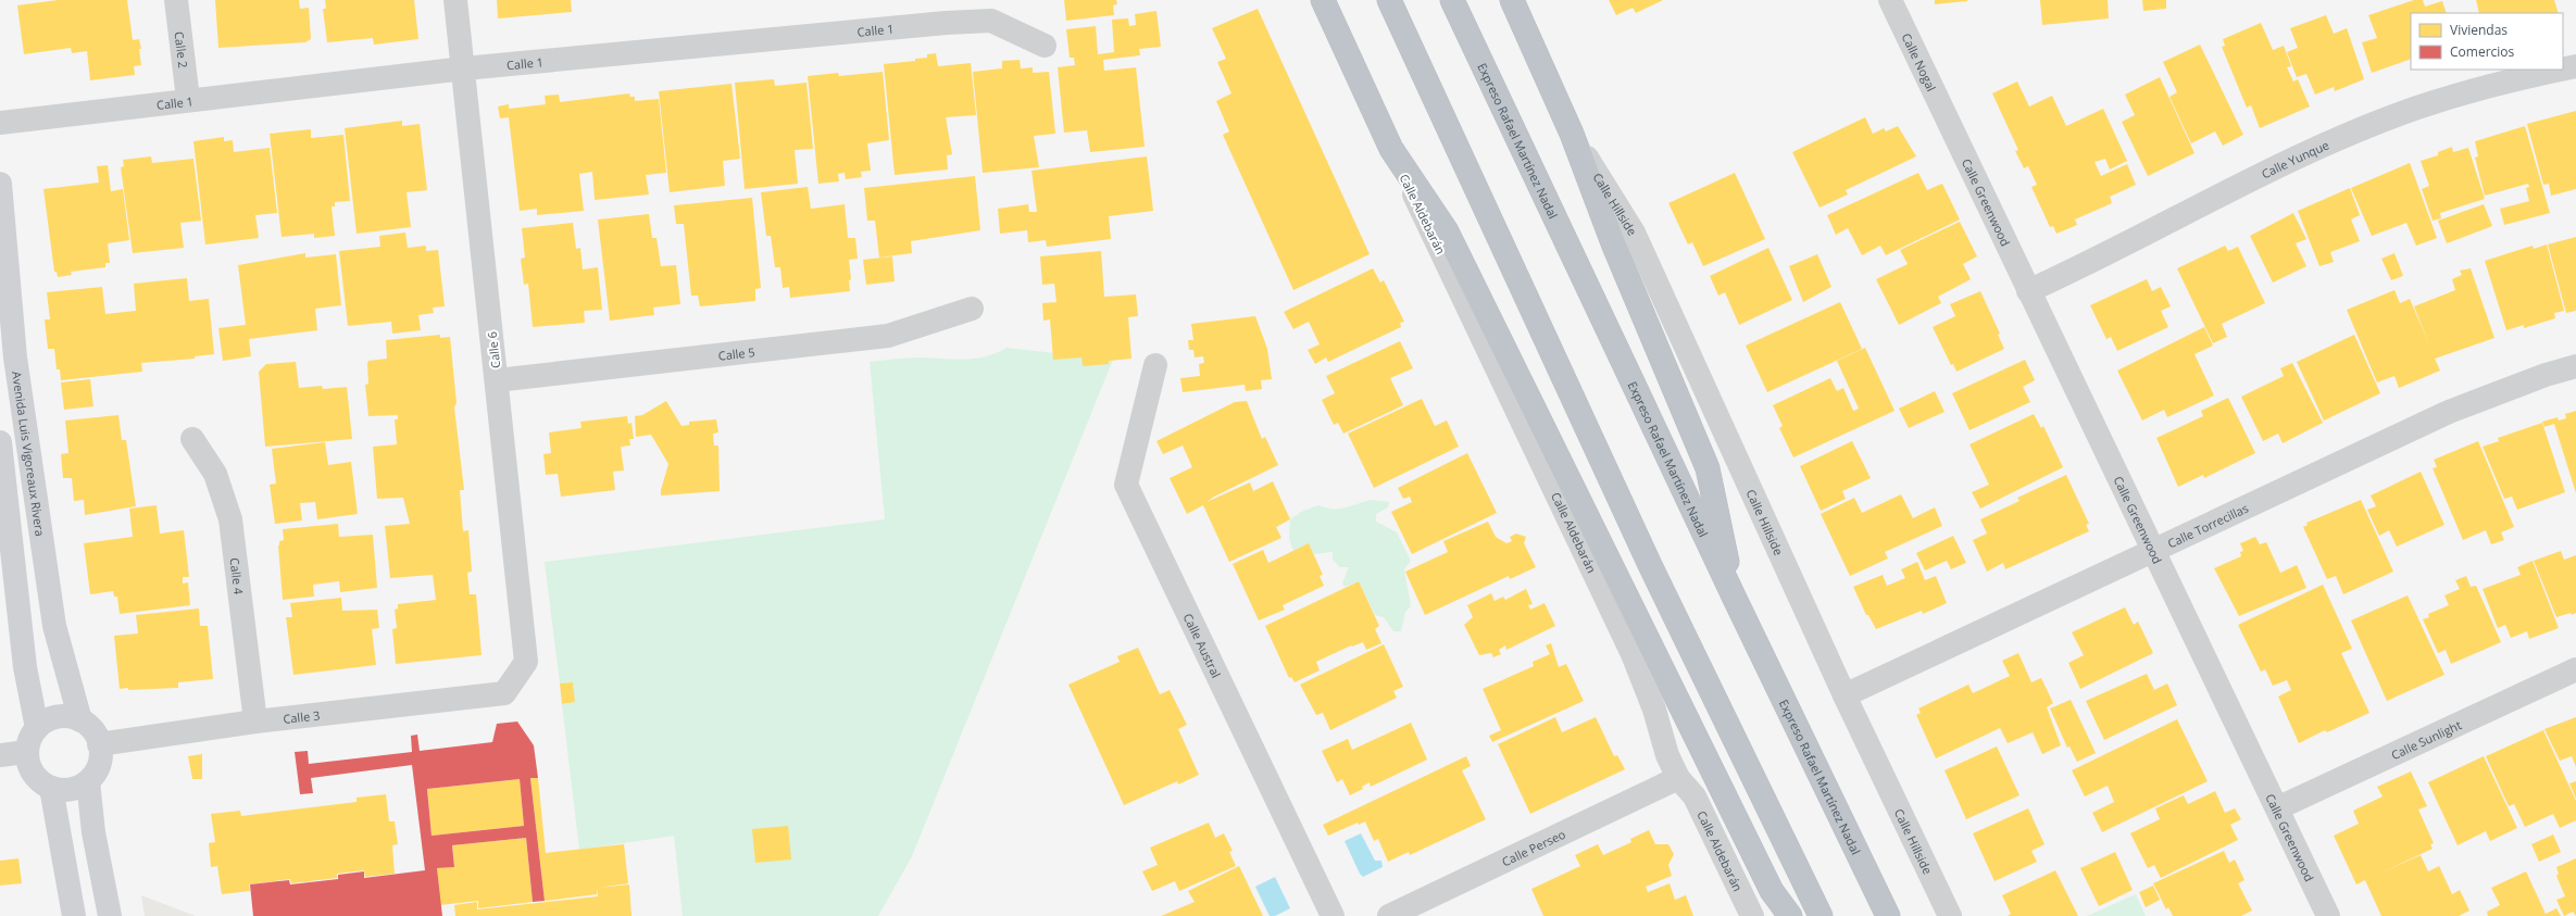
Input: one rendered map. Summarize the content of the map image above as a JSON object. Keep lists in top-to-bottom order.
{
  "streets": {
    "highway": ["Expreso Rafael Martínez Nadal"],
    "main road": ["Avenida Luis Vigoreaux Rivera"],
    "street": [
      "Calle 1",
      "Calle 2",
      "Calle Nogal",
      "Calle Yunque",
      "Calle Greenwood",
      "Calle Hillside",
      "Calle Aldebarán",
      "Calle 6",
      "Calle 5",
      "Calle Torrecillas",
      "Calle 4",
      "Calle Austral",
      "Calle 3",
      "Calle Sunlight",
      "Calle Perseo"
    ]
  },
  "crossings": [
    ["Calle 1", "Calle 2"],
    ["Calle 1", "Calle 6"],
    ["Calle Nogal", "Calle Greenwood"],
    ["Calle Yunque", "Calle Greenwood"],
    ["Calle Greenwood", "Calle Torrecillas"],
    ["Calle Greenwood", "Calle Sunlight"],
    ["Calle Hillside", "Calle Torrecillas"],
    ["Calle Aldebarán", "Calle Perseo"],
    ["Calle 6", "Calle 5"],
    ["Calle 6", "Calle 3"],
    ["Avenida Luis Vigoreaux Rivera", "Calle 3"],
    ["Calle 4", "Calle 3"]
  ],
  "legend": ["Viviendas", "Comercios"]
}
